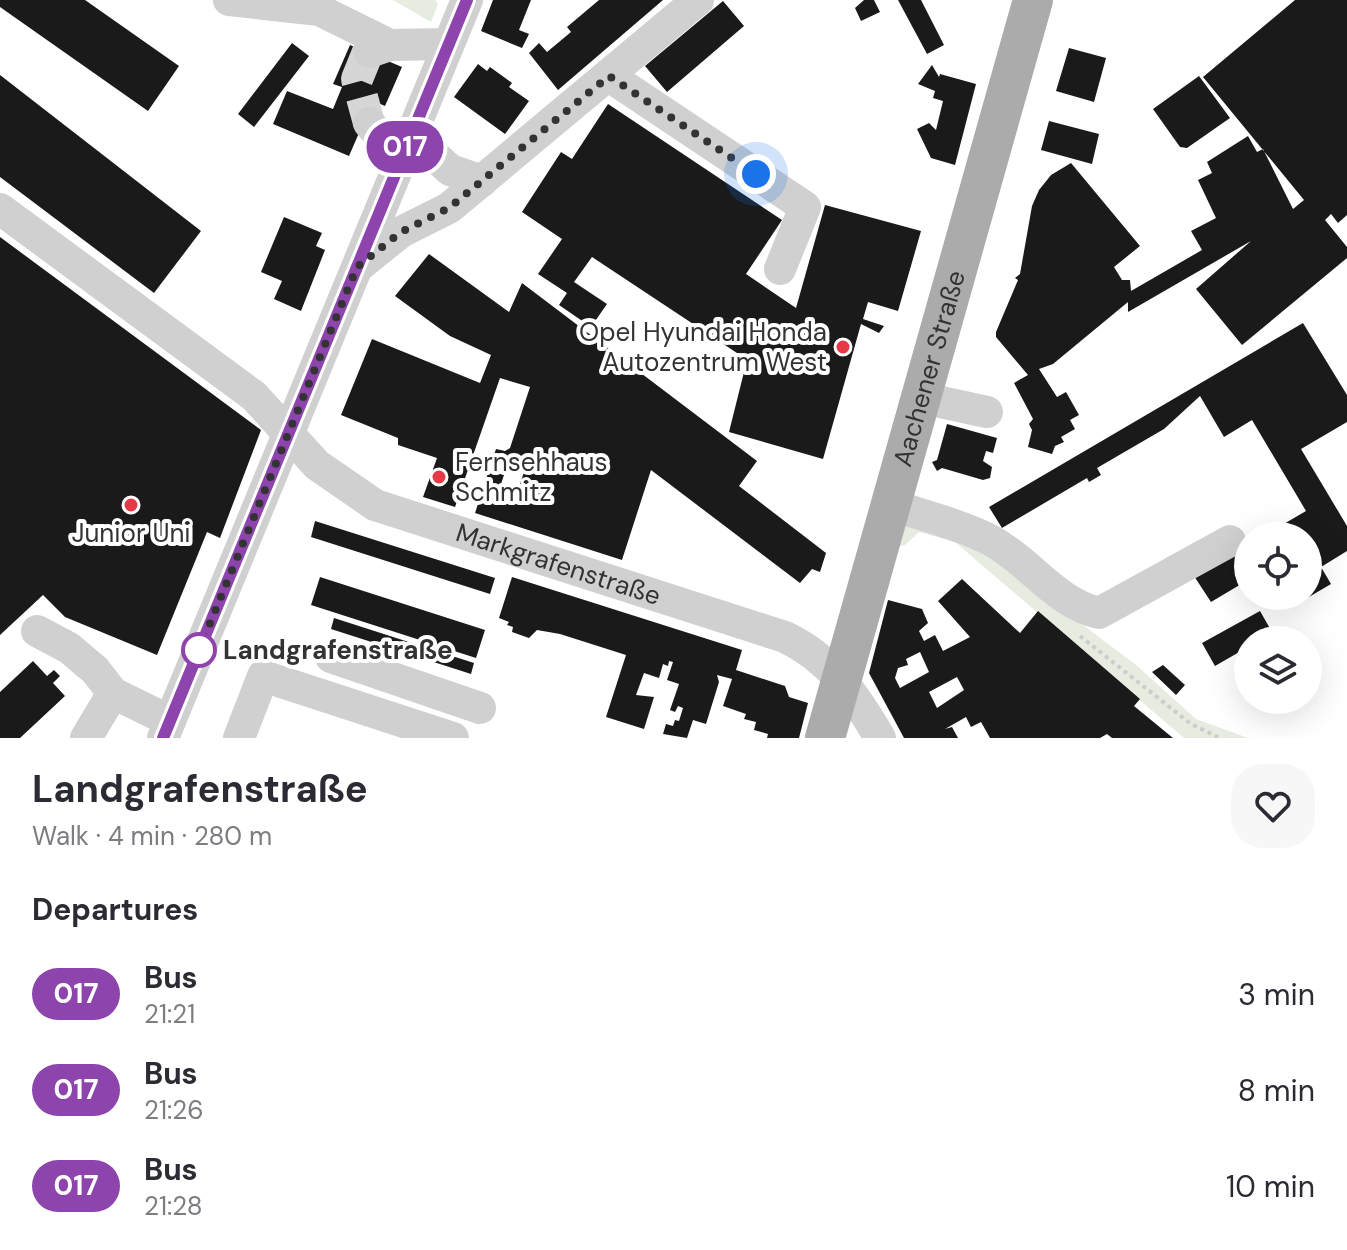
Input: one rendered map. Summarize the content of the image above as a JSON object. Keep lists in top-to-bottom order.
{
  "streets": {
    "main road": ["Aachener Straße"],
    "street": ["Markgrafenstraße"]
  },
  "crossings": [
    ["Aachener Straße", "Markgrafenstraße"]
  ],
  "places": [
    "Opel Hyundai Honda Autozentrum West",
    "Fernsehhaus Schmitz",
    "Junior Uni",
    "Landgrafenstraße"
  ],
  "lines": ["bus line 017"],
  "page": {
    "on_map": "017",
    "heading": [
      ["Landgrafenstraße", "Walk · 4 min · 280 m"],
      "Departures"
    ],
    "list": [
      {
        "mark": "017",
        "name": "Bus",
        "note": "21:21",
        "value": "3 min"
      },
      {
        "mark": "017",
        "name": "Bus",
        "note": "21:26",
        "value": "8 min"
      },
      {
        "mark": "017",
        "name": "Bus",
        "note": "21:28",
        "value": "10 min"
      }
    ]
  }
}
